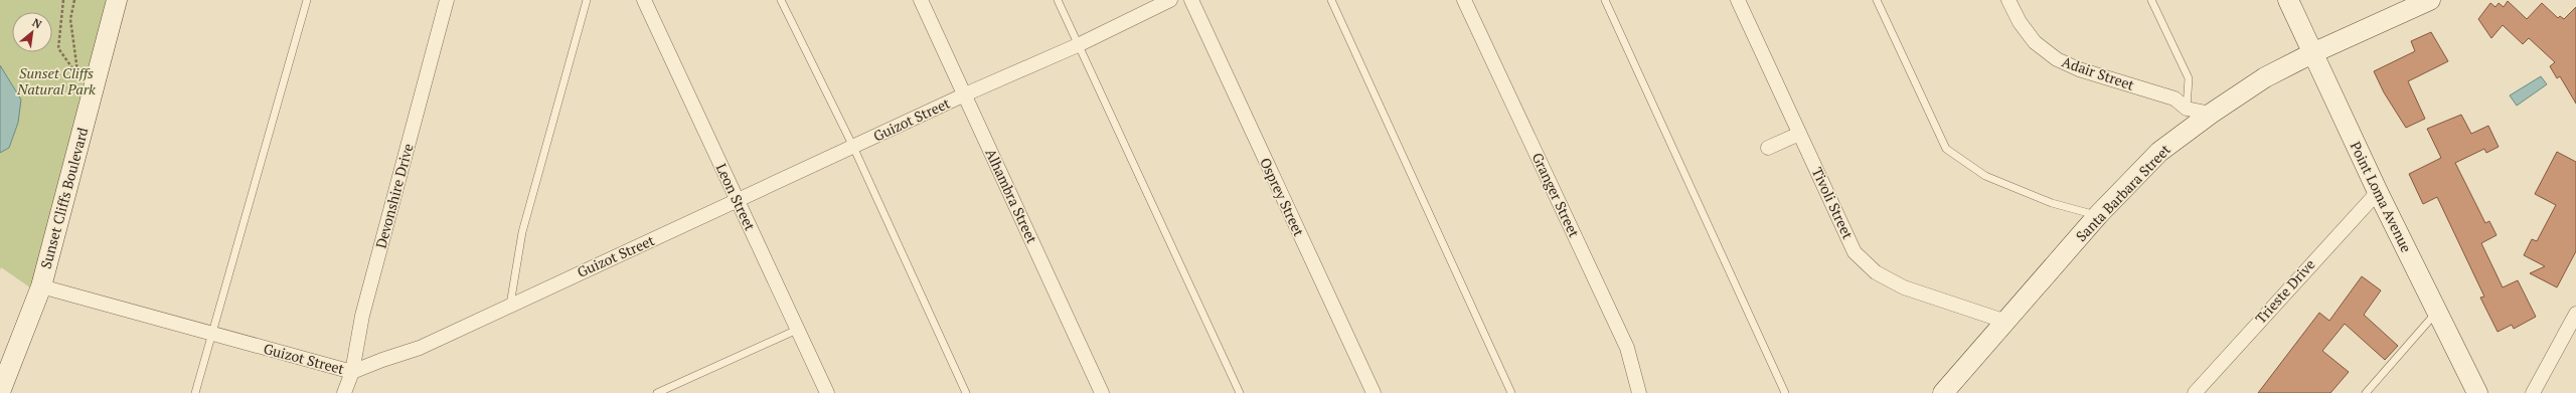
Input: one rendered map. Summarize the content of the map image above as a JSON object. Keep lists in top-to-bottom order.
{
  "streets": {
    "street": [
      "Adair Street",
      "Guizot Street",
      "Santa Barbara Street",
      "Granger Street",
      "Devonshire Drive",
      "Alhambra Street",
      "Leon Street",
      "Osprey Street",
      "Point Loma Avenue",
      "Sunset Cliffs Boulevard",
      "Tivoli Street",
      "Trieste Drive"
    ]
  },
  "crossings": [
    ["Adair Street", "Santa Barbara Street"],
    ["Guizot Street", "Devonshire Drive"],
    ["Guizot Street", "Alhambra Street"],
    ["Guizot Street", "Leon Street"],
    ["Guizot Street", "Sunset Cliffs Boulevard"],
    ["Santa Barbara Street", "Point Loma Avenue"],
    ["Santa Barbara Street", "Tivoli Street"],
    ["Point Loma Avenue", "Trieste Drive"]
  ],
  "parks": ["Sunset Cliffs Natural Park"],
  "north": "top right"
}
